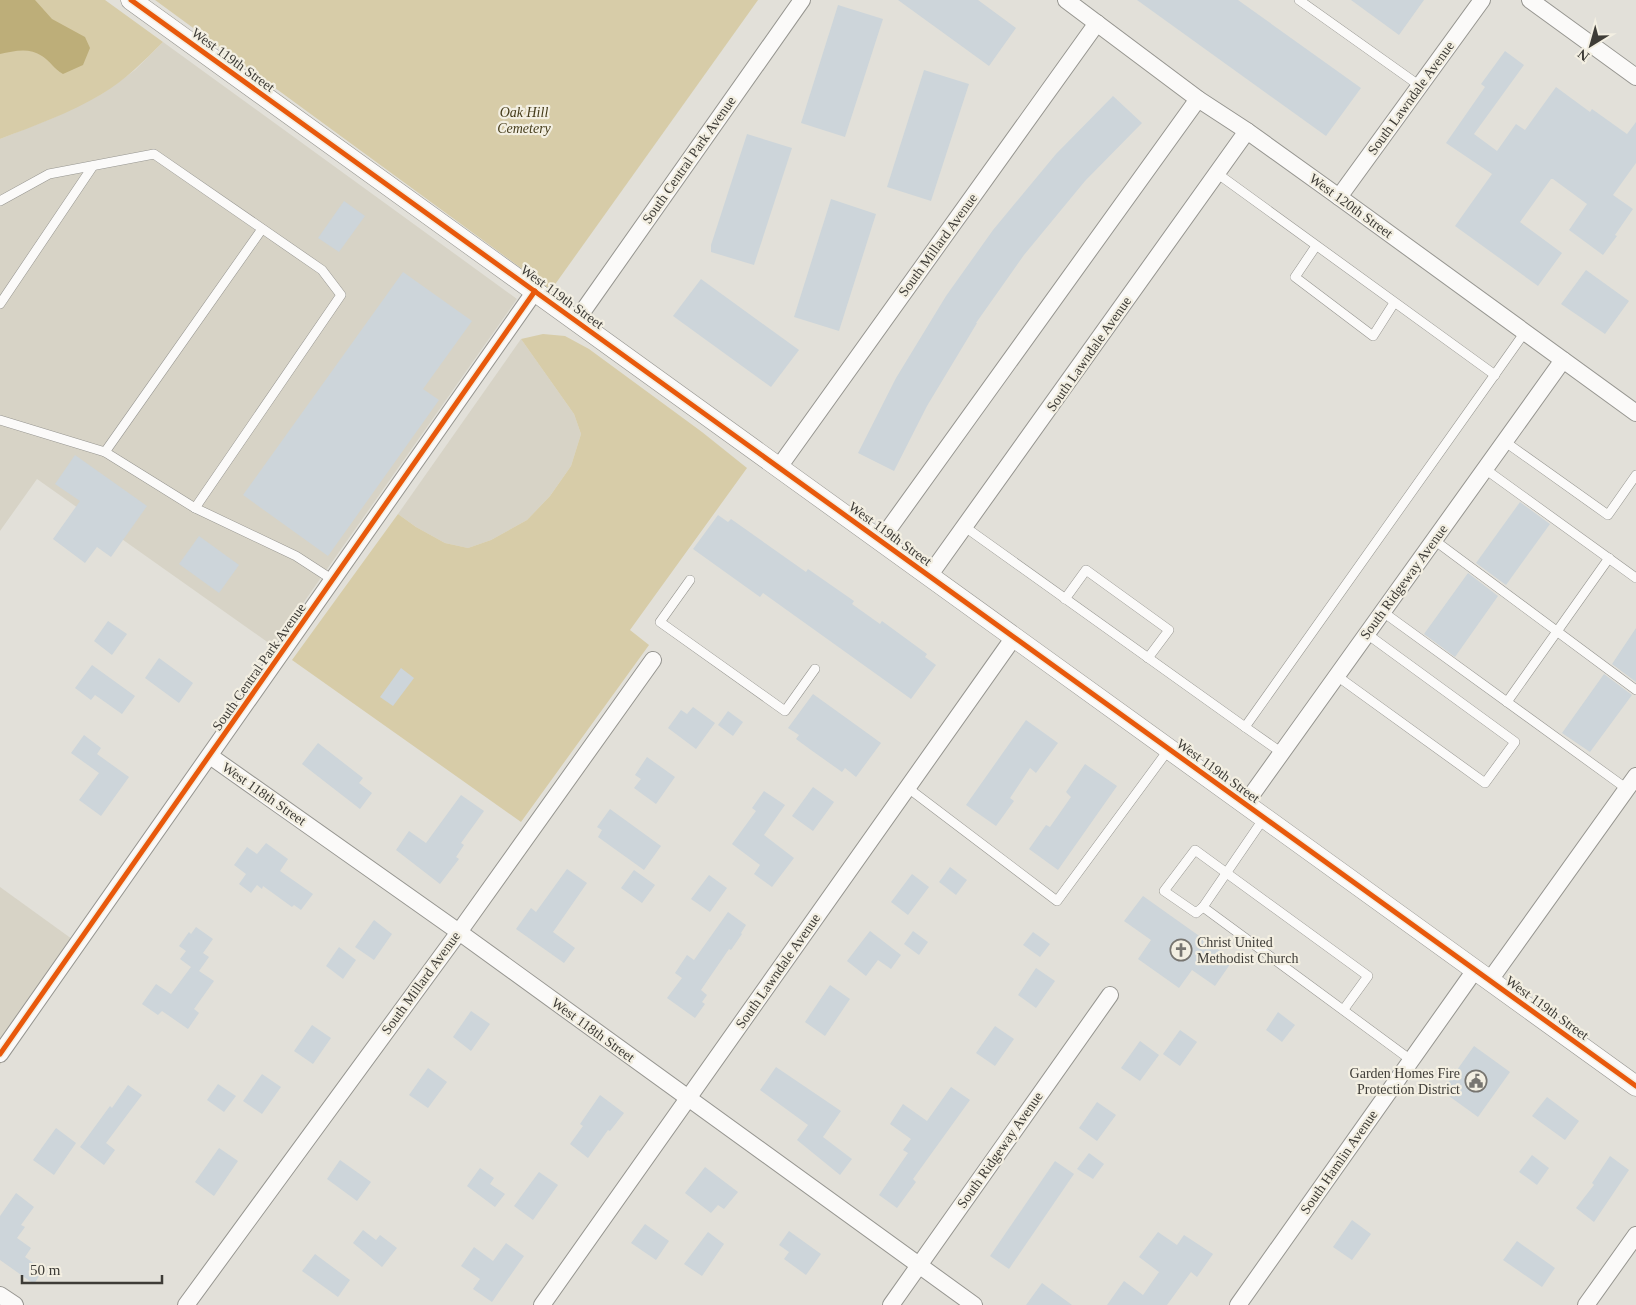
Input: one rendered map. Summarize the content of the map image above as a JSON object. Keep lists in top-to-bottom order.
{
  "streets": {
    "street": [
      "West 119th Street",
      "South Lawndale Avenue",
      "South Central Park Avenue",
      "West 120th Street",
      "South Millard Avenue",
      "South Ridgeway Avenue",
      "West 118th Street",
      "South Hamlin Avenue"
    ]
  },
  "crossings": [
    ["West 119th Street", "South Lawndale Avenue"],
    ["West 119th Street", "South Central Park Avenue"],
    ["West 119th Street", "South Millard Avenue"],
    ["West 119th Street", "South Ridgeway Avenue"],
    ["West 119th Street", "South Hamlin Avenue"],
    ["South Lawndale Avenue", "West 120th Street"],
    ["South Lawndale Avenue", "West 118th Street"],
    ["South Central Park Avenue", "West 118th Street"],
    ["West 120th Street", "South Millard Avenue"],
    ["West 120th Street", "South Ridgeway Avenue"],
    ["South Millard Avenue", "West 118th Street"],
    ["South Ridgeway Avenue", "West 118th Street"]
  ],
  "parks": ["Oak Hill Cemetery"],
  "places": {
    "church": ["Christ United Methodist Church"],
    "public building": ["Garden Homes Fire Protection District"]
  },
  "scale_bar": "50 m",
  "north": "bottom left"
}
